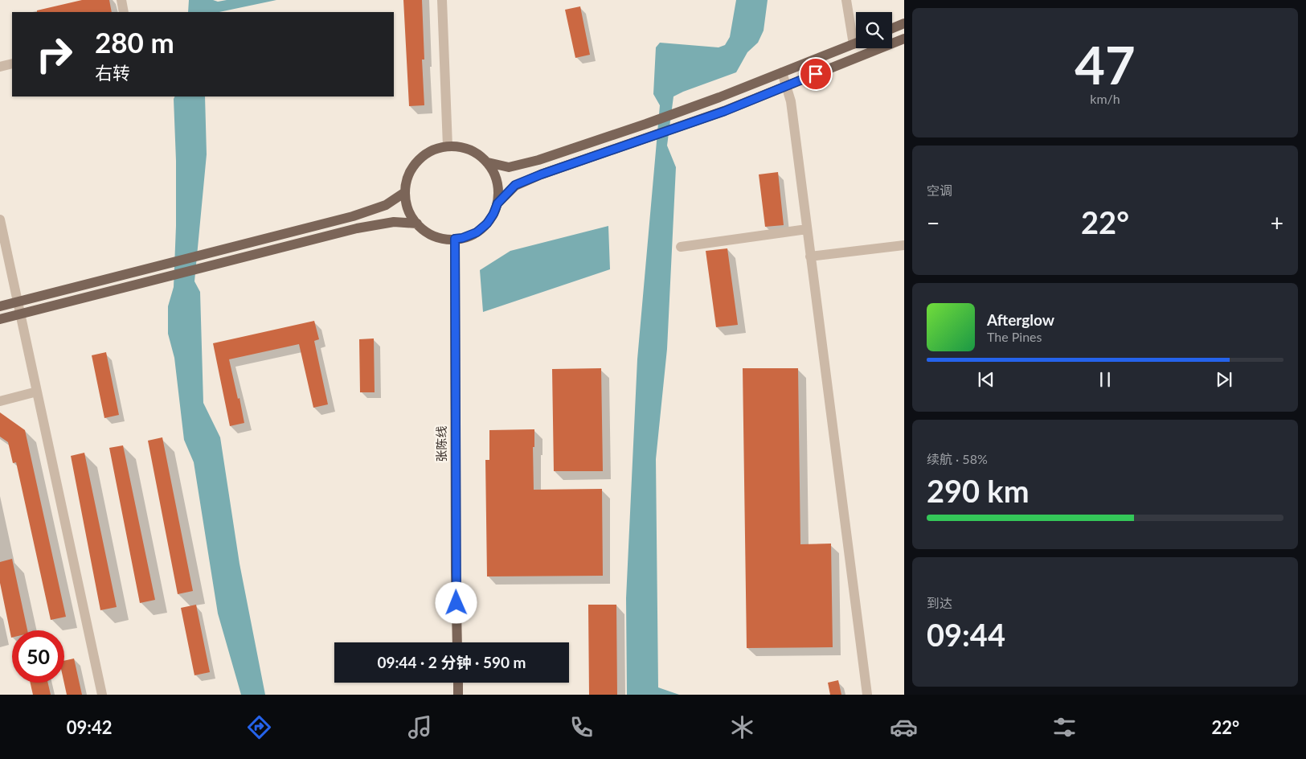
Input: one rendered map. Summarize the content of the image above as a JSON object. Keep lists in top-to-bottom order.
{
  "streets": {
    "main road": ["张陈线"]
  },
  "page": {
    "tile": [
      ["47", "km/h"],
      "空调",
      ["续航 · 58%", "290 km"],
      ["到达", "09:44"]
    ],
    "turn": ["280 m", "右转"],
    "heat": ["−", "22°", "+"],
    "song": ["Afterglow", "The Pines"],
    "limit": "50",
    "trip": "09:44 · 2 分钟 · 590 m",
    "tabs": ["09:42", "22°"]
  }
}
